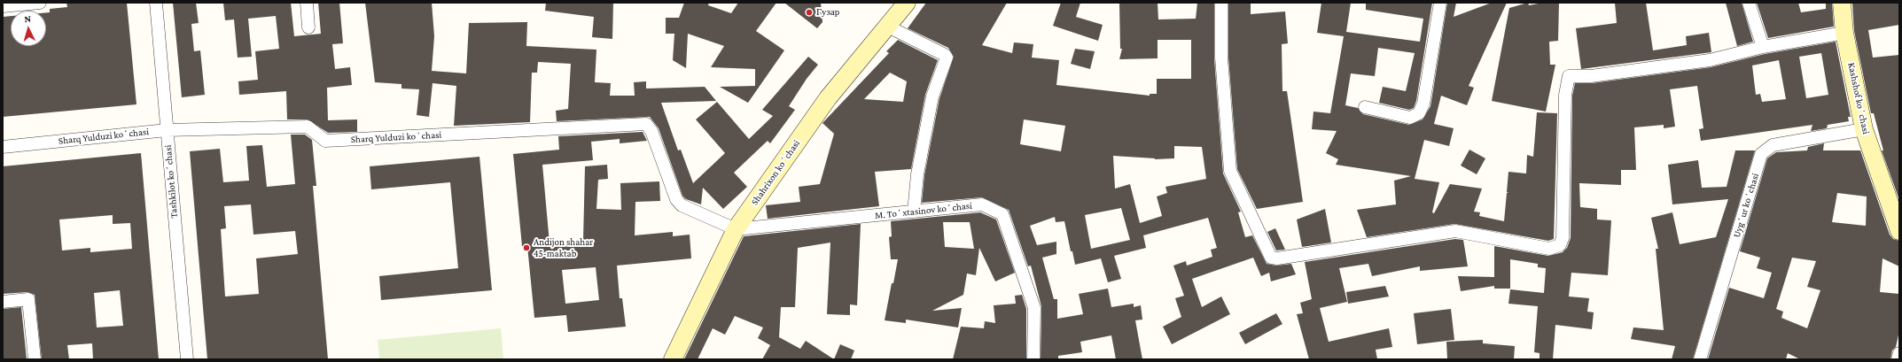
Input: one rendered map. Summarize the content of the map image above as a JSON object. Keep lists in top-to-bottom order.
{
  "streets": {
    "street": [
      "Kashshof koʻchasi",
      "Sharq Yulduzi koʻchasi",
      "Shahrixon koʻchasi",
      "Tashkilot koʻchasi",
      "Uygʻur koʻchasi",
      "M. Toʻxtasinov koʻchasi"
    ]
  },
  "crossings": [
    ["Kashshof koʻchasi", "Uygʻur koʻchasi"],
    ["Sharq Yulduzi koʻchasi", "Shahrixon koʻchasi"],
    ["Sharq Yulduzi koʻchasi", "Tashkilot koʻchasi"],
    ["Sharq Yulduzi koʻchasi", "M. Toʻxtasinov koʻchasi"],
    ["Shahrixon koʻchasi", "M. Toʻxtasinov koʻchasi"]
  ],
  "places": ["Гузар", "Andijon shahar 45-maktab"],
  "north": "top"
}
